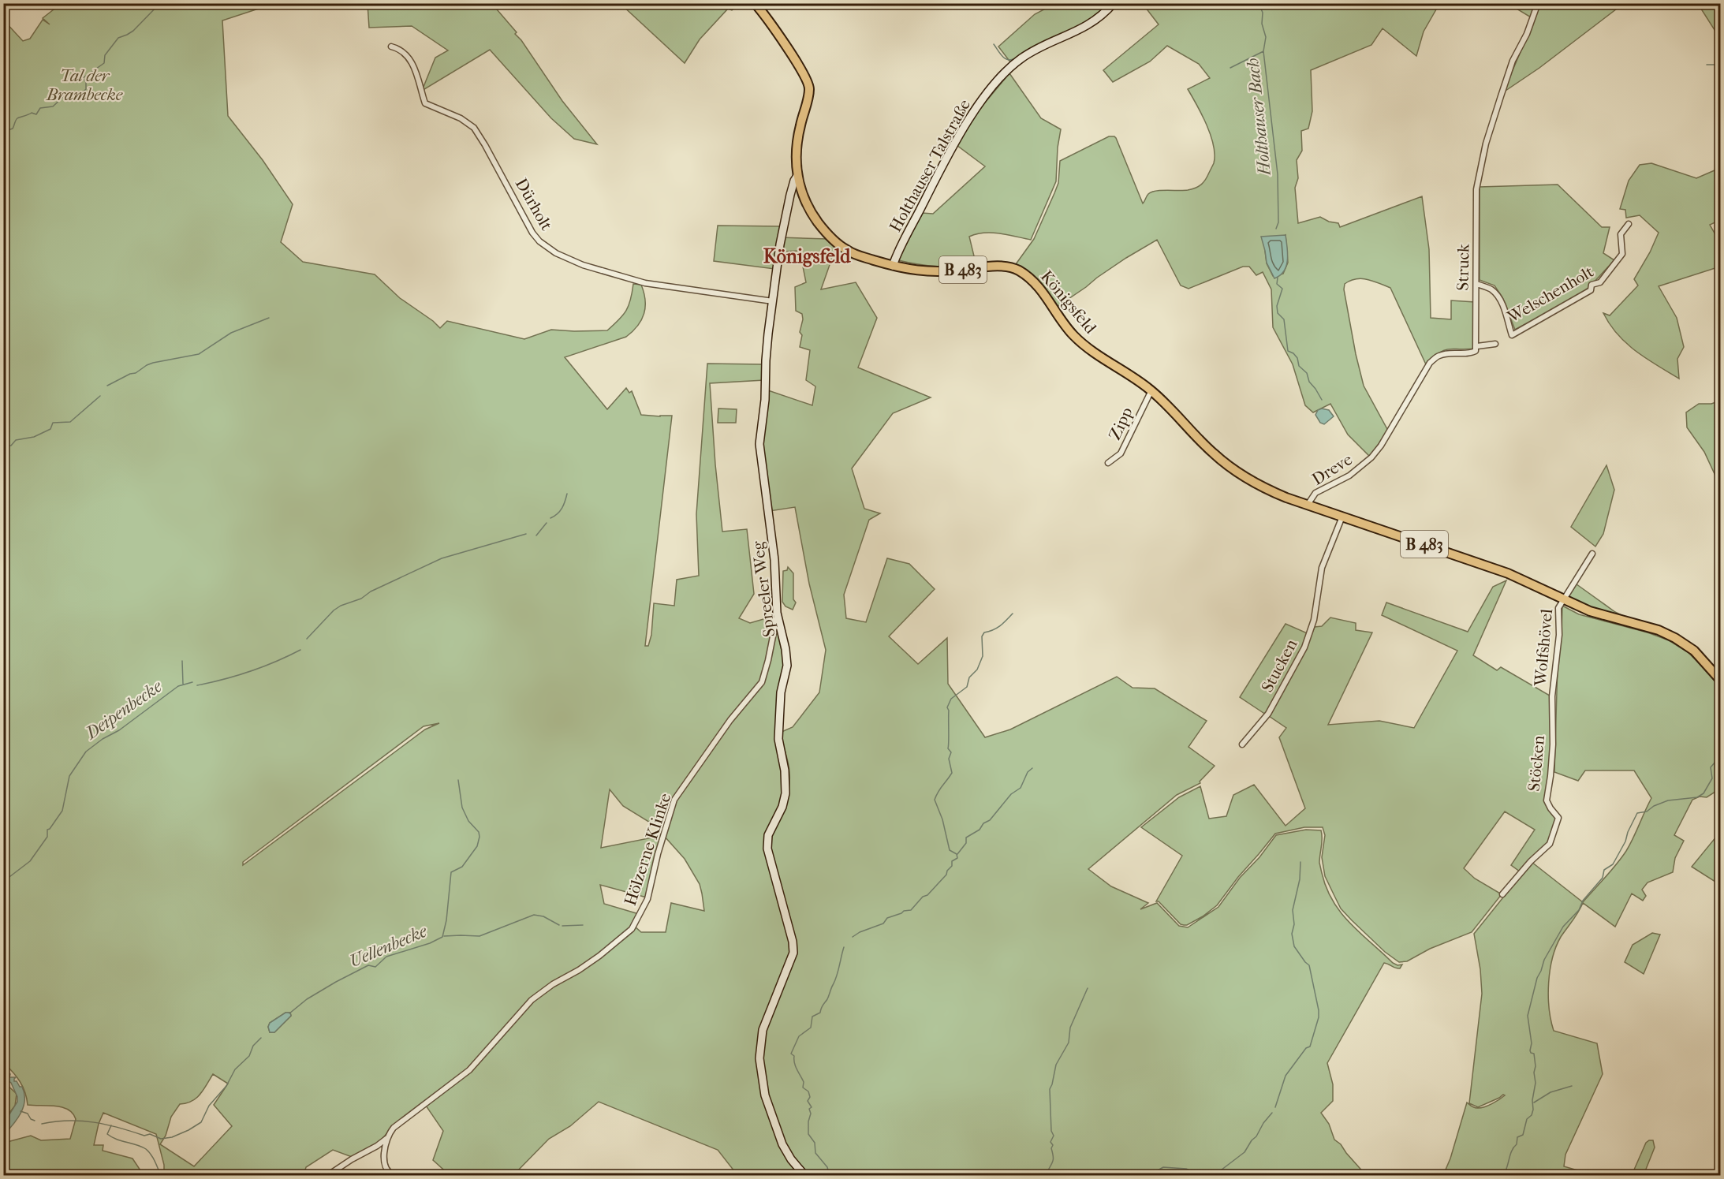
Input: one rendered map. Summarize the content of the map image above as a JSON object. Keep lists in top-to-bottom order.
{
  "streets": {
    "main road": ["B 483", "Königsfeld"],
    "street": [
      "Holthauser Talstraße",
      "Dürholt",
      "Struck",
      "Welschenholt",
      "Zipp",
      "Dreve",
      "Spreeler Weg",
      "Wolfshövel",
      "Stucken",
      "Stöcken",
      "Hölzerne Klinke"
    ]
  },
  "crossings": [
    ["Holthauser Talstraße", "Königsfeld"],
    ["Dürholt", "Spreeler Weg"],
    ["Struck", "Welschenholt"],
    ["Struck", "Dreve"],
    ["B 483", "Königsfeld"],
    ["B 483", "Zipp"],
    ["B 483", "Dreve"],
    ["B 483", "Spreeler Weg"],
    ["B 483", "Wolfshövel"],
    ["B 483", "Stucken"],
    ["Königsfeld", "Zipp"],
    ["Königsfeld", "Spreeler Weg"],
    ["Spreeler Weg", "Hölzerne Klinke"],
    ["Wolfshövel", "Stöcken"]
  ],
  "districts": ["Königsfeld"],
  "water": ["Holthauser Bach", "Deipenbecke", "Uellenbecke"],
  "parks": ["Tal der Brambecke"]
}
